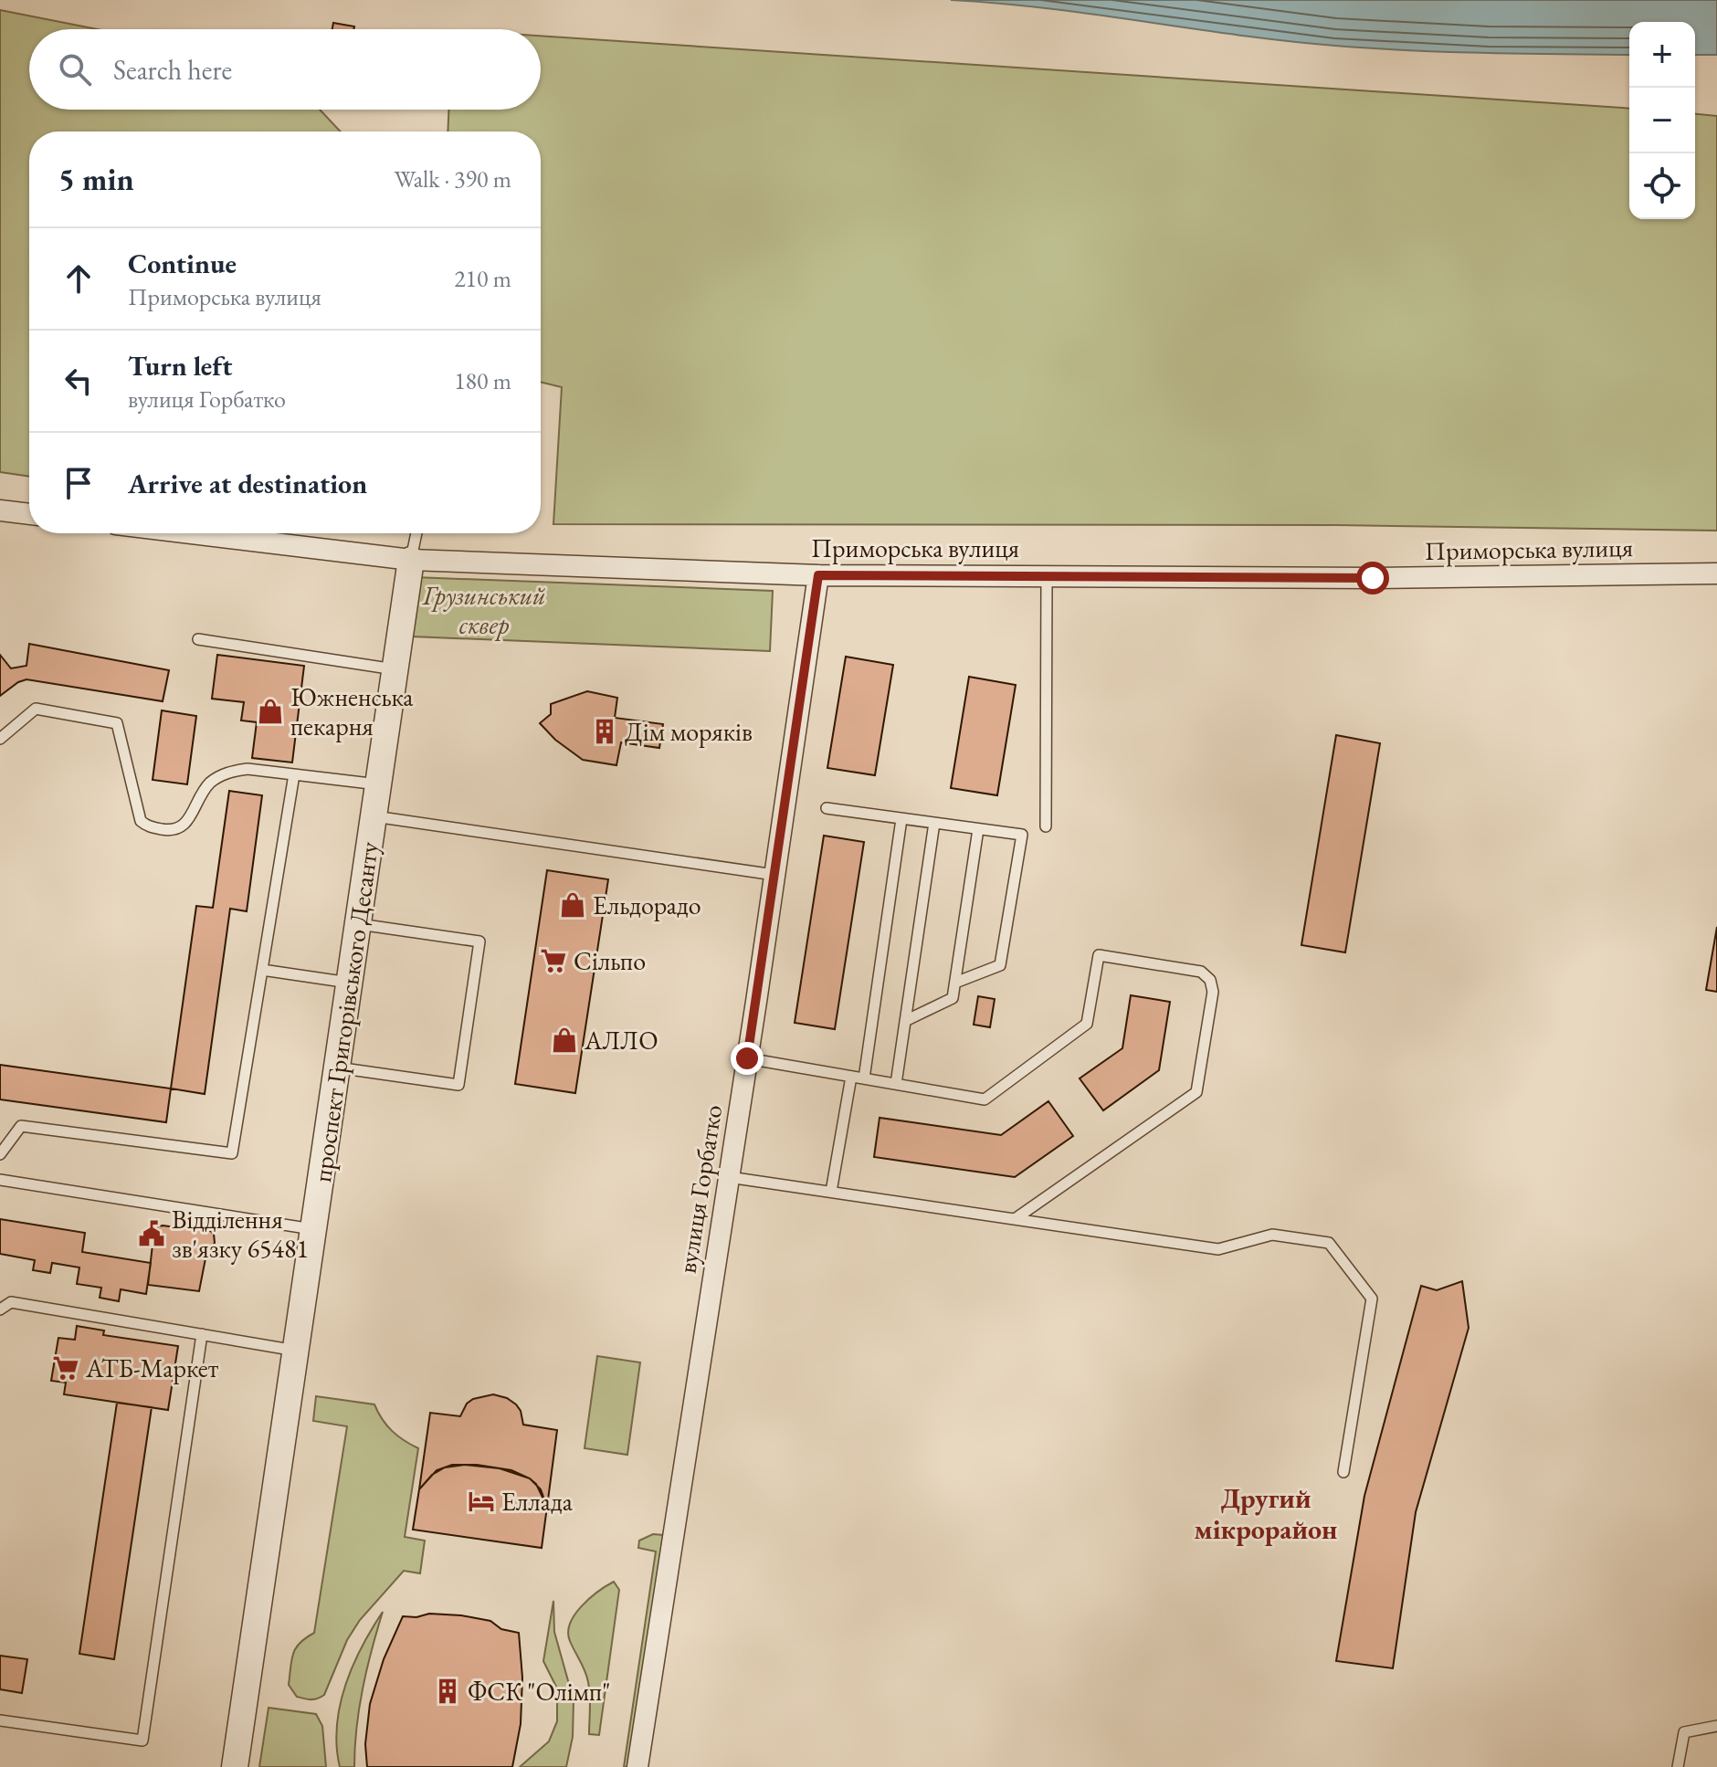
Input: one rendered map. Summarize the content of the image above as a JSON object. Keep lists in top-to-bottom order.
{
  "streets": {
    "street": ["Приморська вулиця", "проспект Григорівського Десанту", "вулиця Горбатко"]
  },
  "crossings": [
    ["Приморська вулиця", "проспект Григорівського Десанту"],
    ["Приморська вулиця", "вулиця Горбатко"]
  ],
  "districts": ["Другий мікрорайон"],
  "parks": ["Грузинський сквер"],
  "places": {
    "shop": ["Южненська пекарня", "Ельдорадо", "АЛЛО"],
    "building": ["Дім моряків", "ФСК \"Олімп\""],
    "supermarket": ["Сільпо", "АТБ-Маркет"],
    "public building": ["Відділення зв'язку 65481"],
    "hotel": ["Еллада"]
  },
  "page": {
    "map_buttons": ["+", "−"],
    "search": "Search here",
    "heading": ["5 min", "Walk · 390 m"],
    "list": [
      ["Continue", "Приморська вулиця", "210 m"],
      ["Turn left", "вулиця Горбатко", "180 m"],
      "Arrive at destination"
    ]
  }
}
